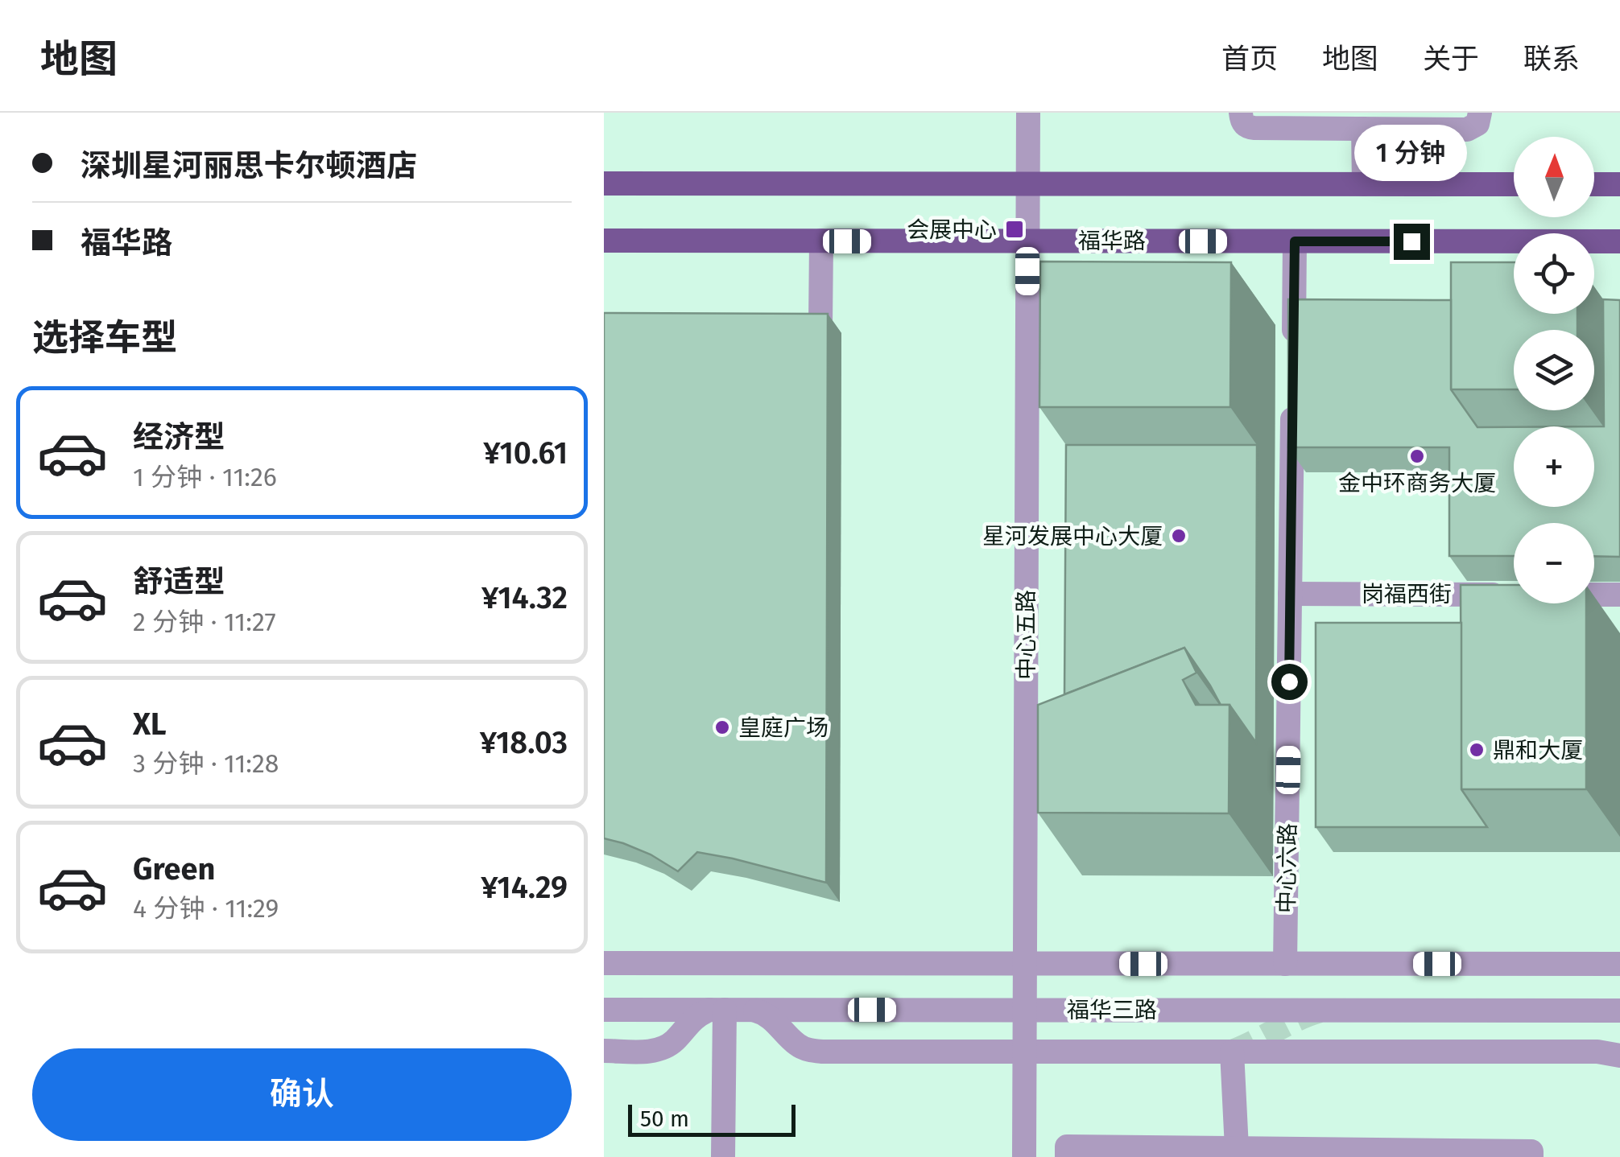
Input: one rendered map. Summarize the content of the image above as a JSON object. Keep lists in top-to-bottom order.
{
  "streets": {
    "main road": ["福华路"],
    "street": [
      "岗福西街",
      "中心五路",
      "中心六路",
      "福华三路"
    ]
  },
  "crossings": [
    ["福华路", "中心五路"],
    ["岗福西街", "中心六路"],
    ["中心五路", "福华三路"],
    ["中心六路", "福华三路"]
  ],
  "places": {
    "transit": ["会展中心"],
    "other": [
      "金中环商务大厦",
      "星河发展中心大厦",
      "皇庭广场",
      "鼎和大厦"
    ]
  },
  "scale_bar": "50 m",
  "north": "top",
  "page": {
    "header": "地图",
    "nav": [
      "首页",
      "地图",
      "关于",
      "联系"
    ],
    "banner": ["深圳星河丽思卡尔顿酒店", "福华路"],
    "bubble": "1 分钟",
    "map_buttons": ["+", "−"],
    "heading": "选择车型",
    "list": [
      {
        "name": "经济型",
        "note": "1 分钟 · 11:26",
        "value": "¥10.61"
      },
      {
        "name": "舒适型",
        "note": "2 分钟 · 11:27",
        "value": "¥14.32"
      },
      {
        "name": "XL",
        "note": "3 分钟 · 11:28",
        "value": "¥18.03"
      },
      {
        "name": "Green",
        "note": "4 分钟 · 11:29",
        "value": "¥14.29"
      }
    ],
    "buttons": "确认",
    "scale": "50 m"
  }
}
